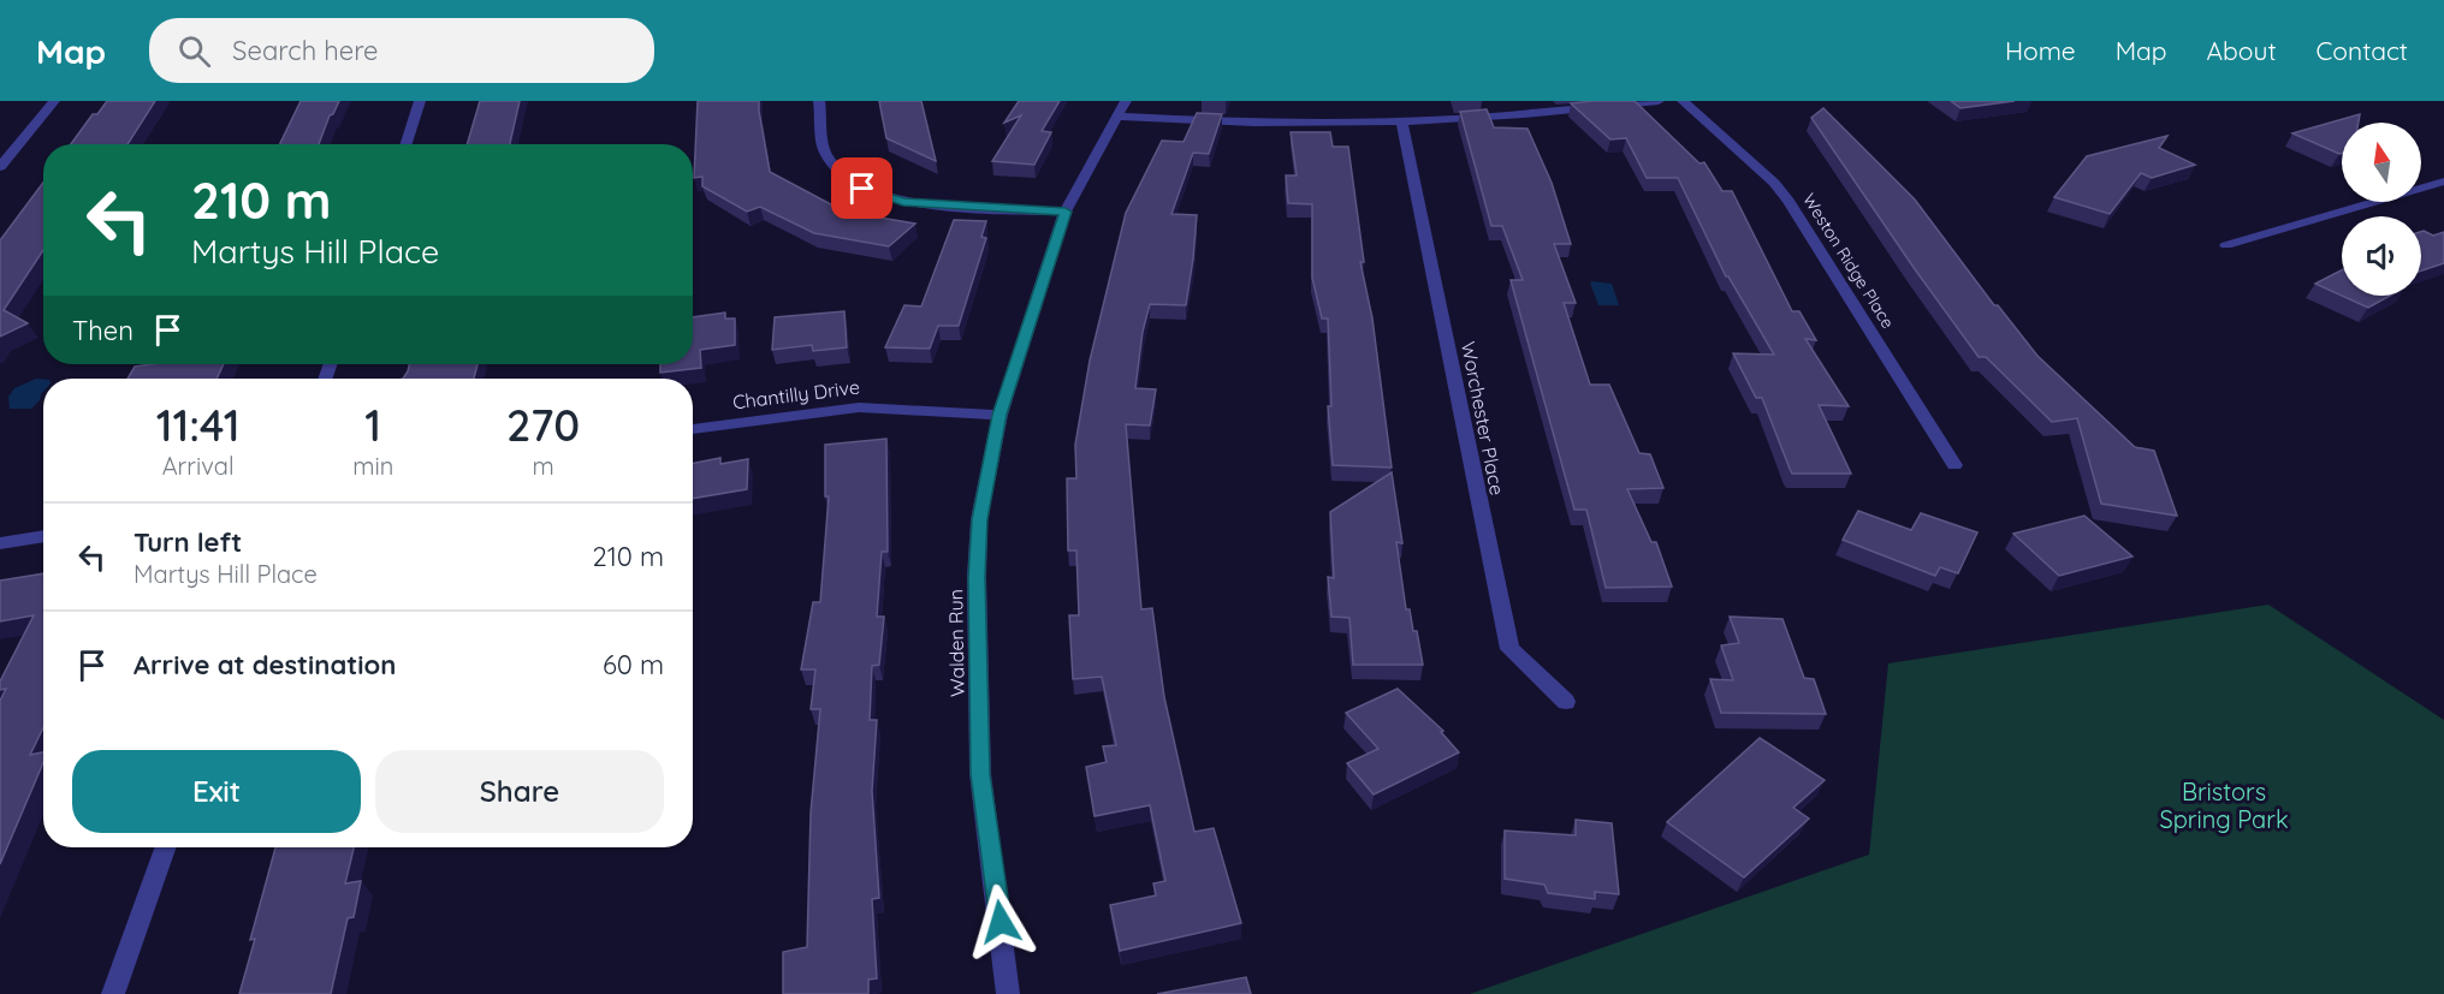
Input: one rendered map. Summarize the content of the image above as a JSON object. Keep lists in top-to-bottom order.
{
  "streets": {
    "street": [
      "Weston Ridge Place",
      "Chantilly Drive",
      "Worchester Place",
      "Walden Run"
    ]
  },
  "crossings": [
    ["Chantilly Drive", "Walden Run"]
  ],
  "parks": ["Bristors Spring Park"],
  "north": "top",
  "page": {
    "header": "Map",
    "search": "Search here",
    "nav": [
      "Home",
      "Map",
      "About",
      "Contact"
    ],
    "turn": ["210 m", "Martys Hill Place"],
    "then": "Then",
    "eta": [
      "11:41",
      "Arrival",
      "1",
      "min",
      "270",
      "m"
    ],
    "list": [
      {
        "name": "Turn left",
        "note": "Martys Hill Place",
        "value": "210 m"
      },
      {
        "name": "Arrive at destination",
        "value": "60 m"
      }
    ],
    "buttons": ["Exit", "Share"]
  }
}
